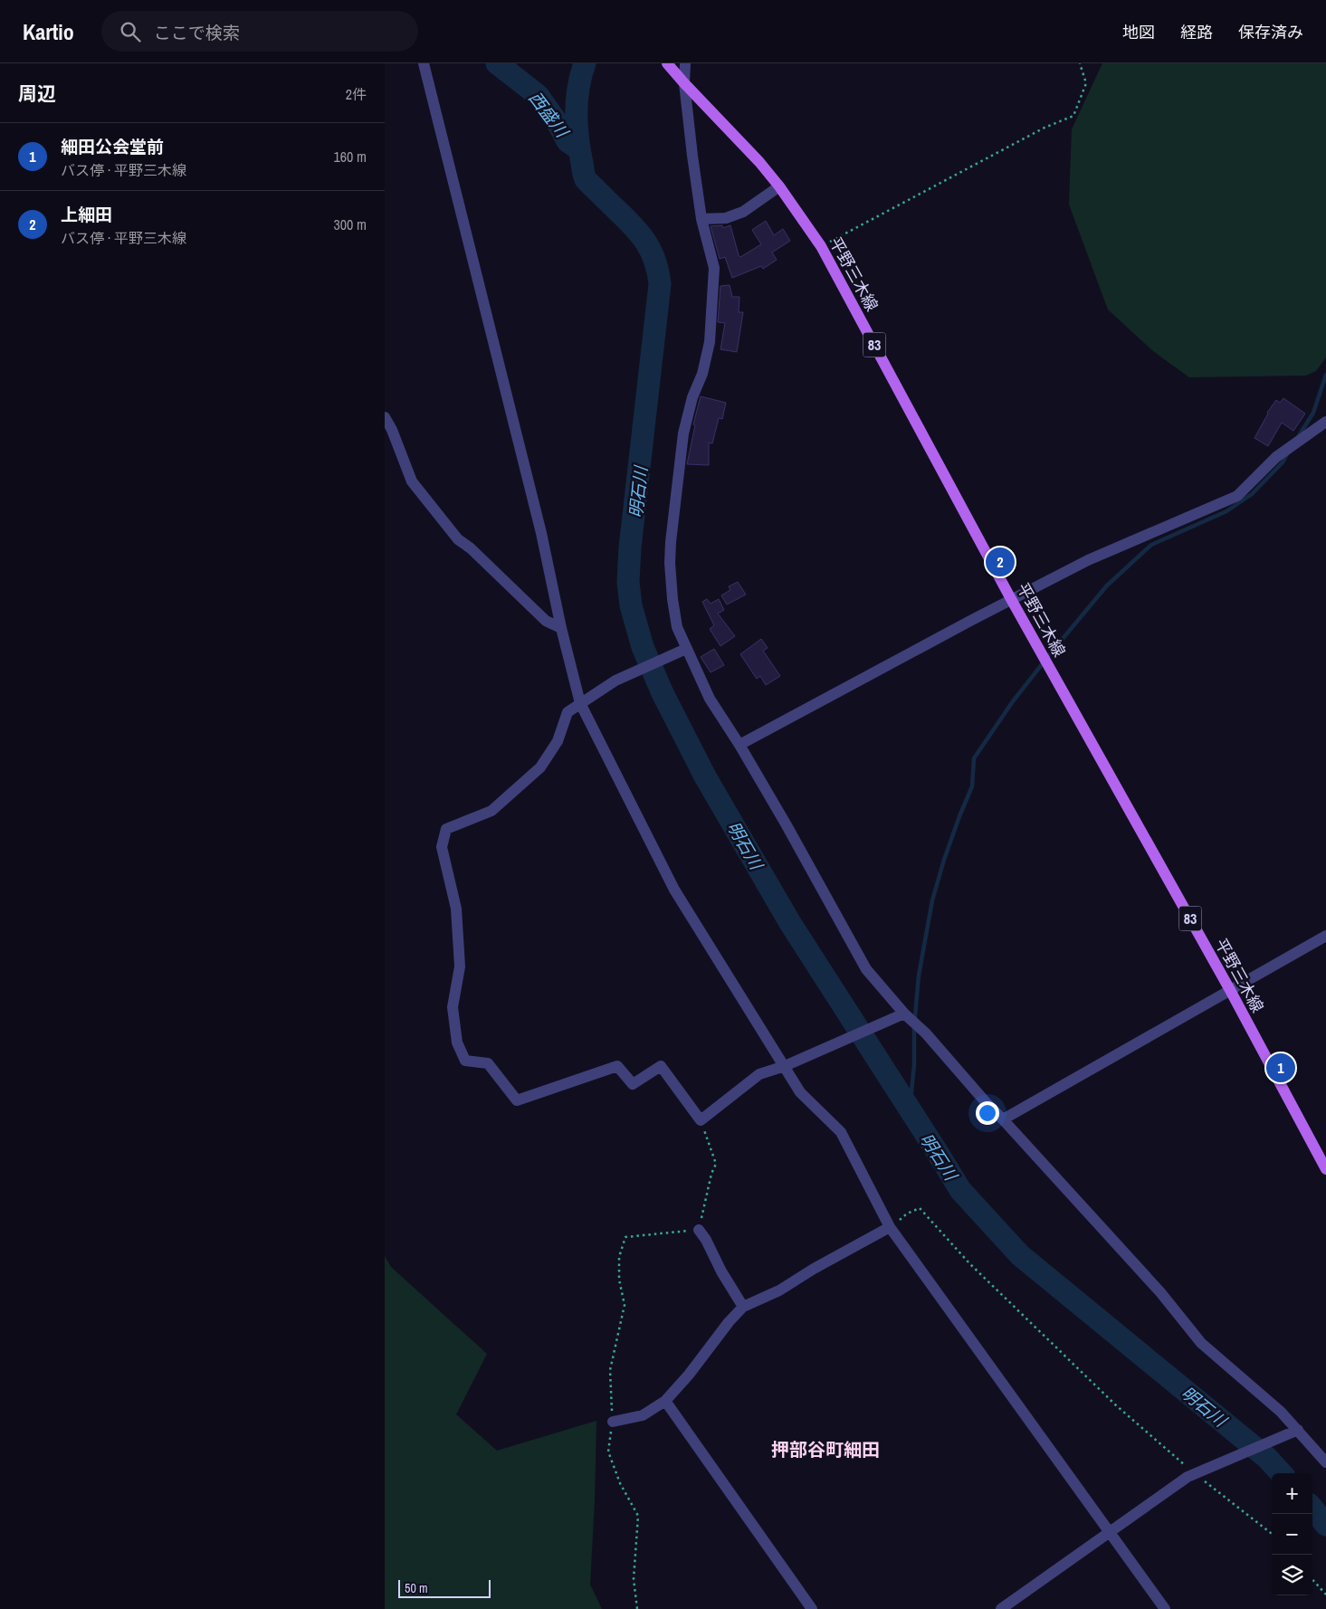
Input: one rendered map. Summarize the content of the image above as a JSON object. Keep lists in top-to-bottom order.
{
  "streets": {
    "main road": ["平野三木線", "83"]
  },
  "districts": ["押部谷町細田"],
  "water": ["西盛川", "明石川"],
  "scale_bar": "50 m",
  "page": {
    "header": "Kartio",
    "search": "ここで検索",
    "nav": ["地図", "経路", "保存済み"],
    "heading": ["周辺", "2件"],
    "list": [
      {
        "mark": "1",
        "name": "細田公会堂前",
        "note": "バス停 · 平野三木線",
        "value": "160 m"
      },
      {
        "mark": "2",
        "name": "上細田",
        "note": "バス停 · 平野三木線",
        "value": "300 m"
      }
    ],
    "pins": ["2", "1"],
    "map_buttons": ["+", "−"],
    "scale": "50 m"
  }
}
